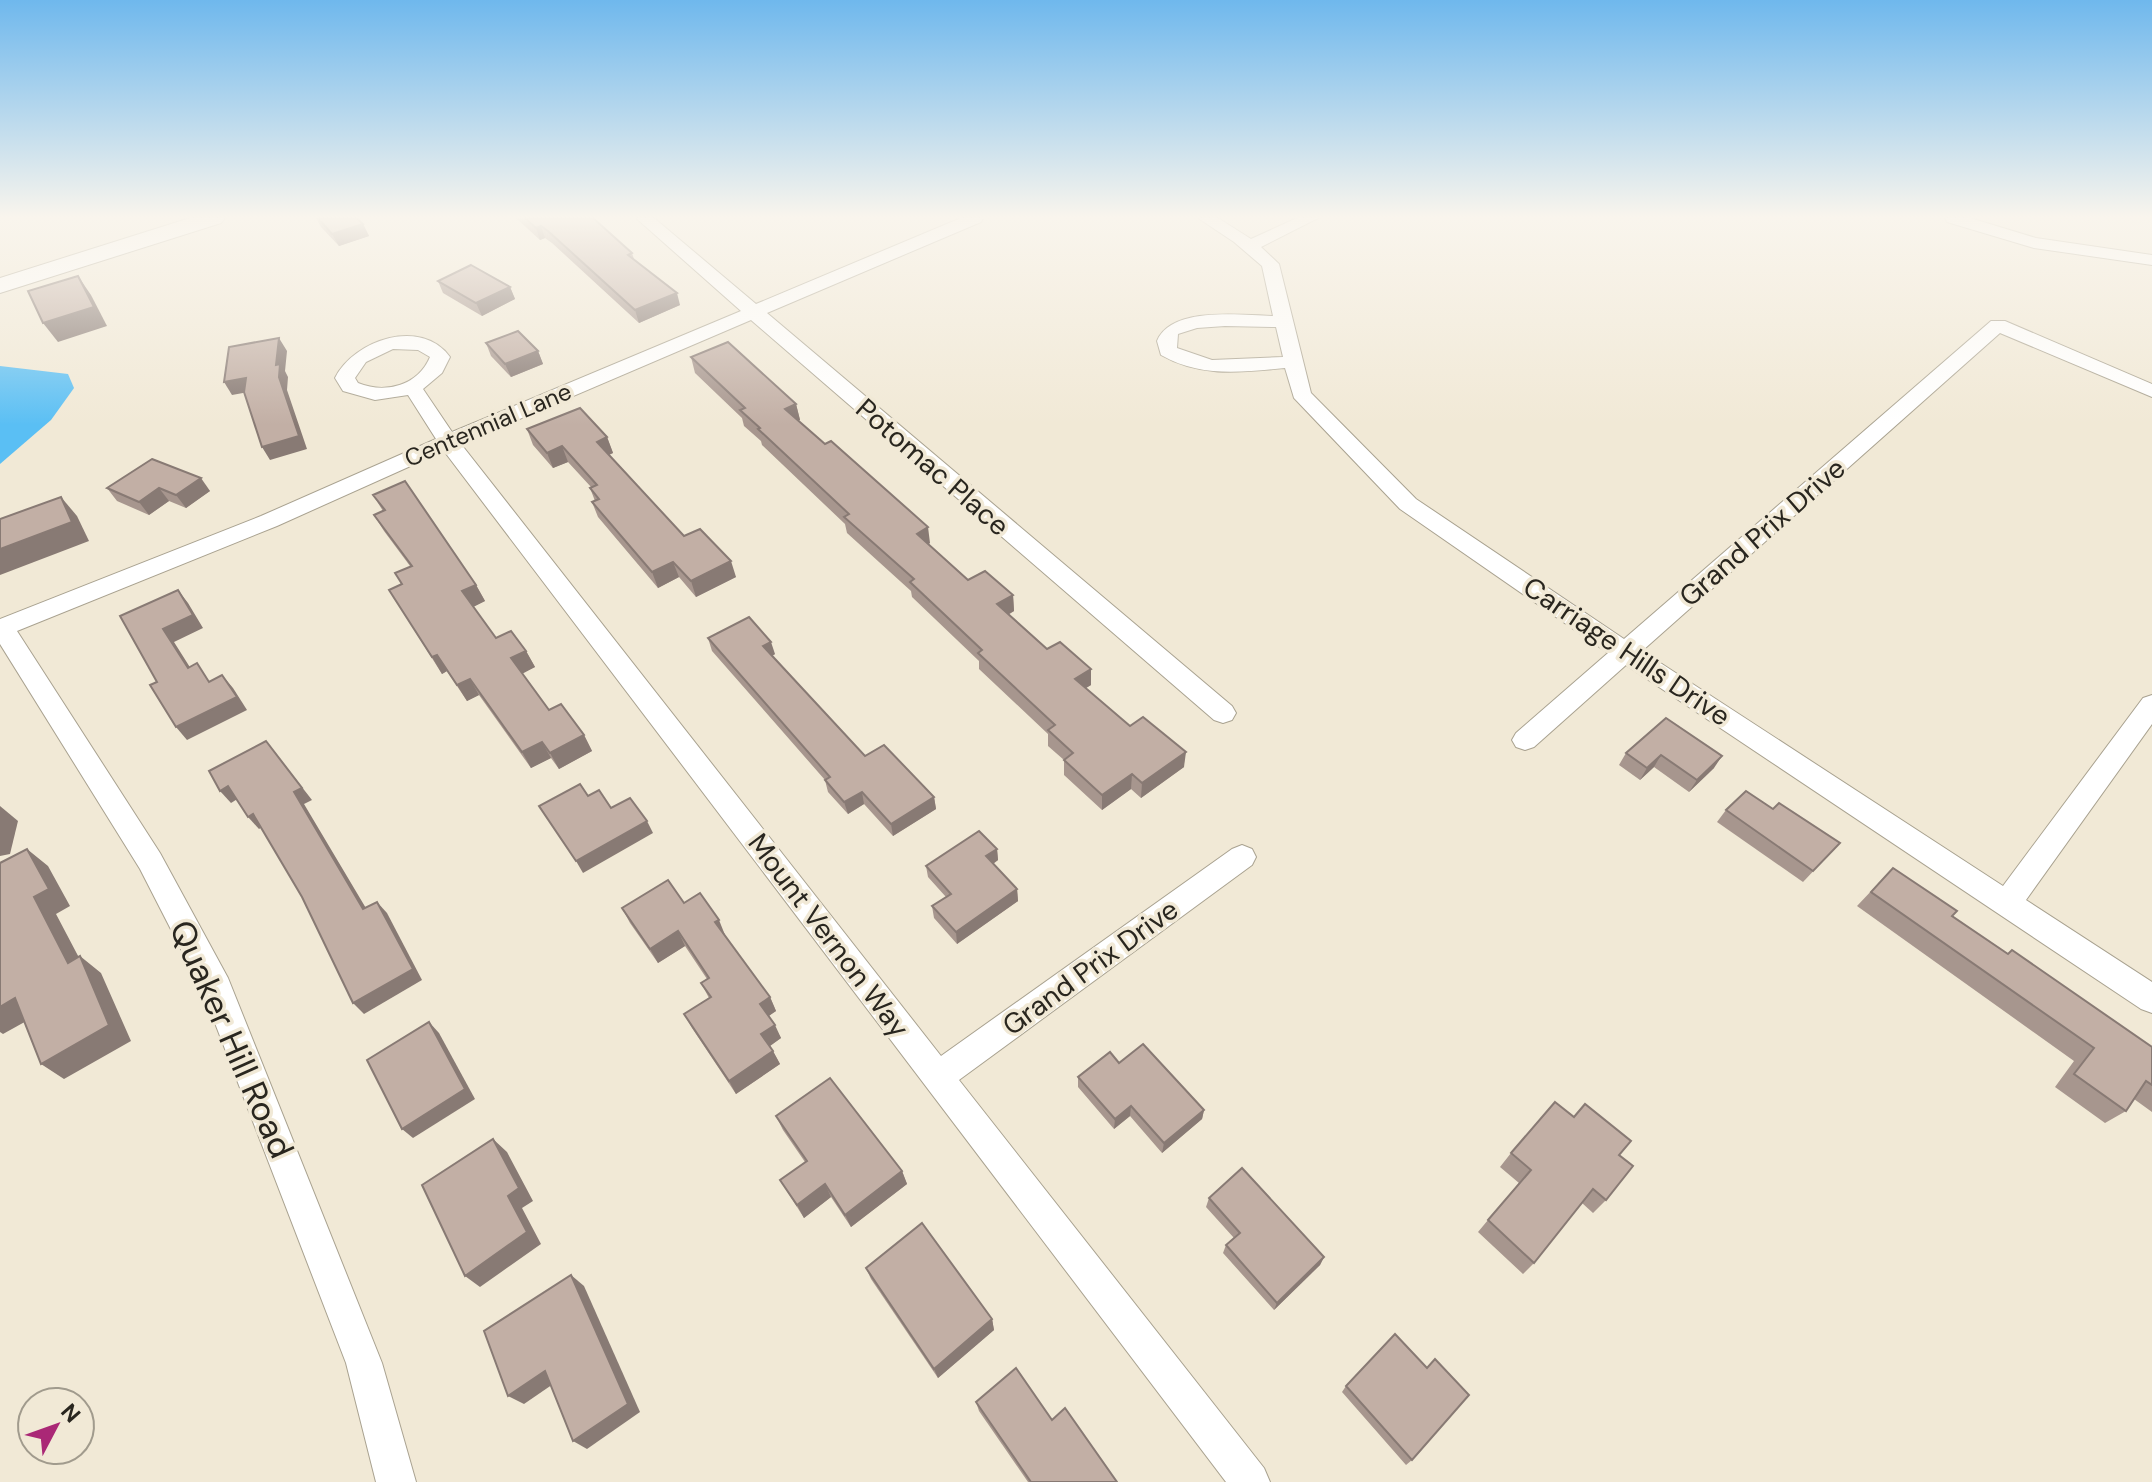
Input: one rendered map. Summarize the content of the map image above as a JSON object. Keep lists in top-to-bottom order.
{
  "streets": {
    "street": [
      "Centennial Lane",
      "Potomac Place",
      "Grand Prix Drive",
      "Carriage Hills Drive",
      "Mount Vernon Way",
      "Quaker Hill Road"
    ]
  },
  "crossings": [
    ["Centennial Lane", "Potomac Place"],
    ["Centennial Lane", "Mount Vernon Way"],
    ["Centennial Lane", "Quaker Hill Road"],
    ["Grand Prix Drive", "Carriage Hills Drive"],
    ["Grand Prix Drive", "Mount Vernon Way"]
  ],
  "north": "top right"
}
